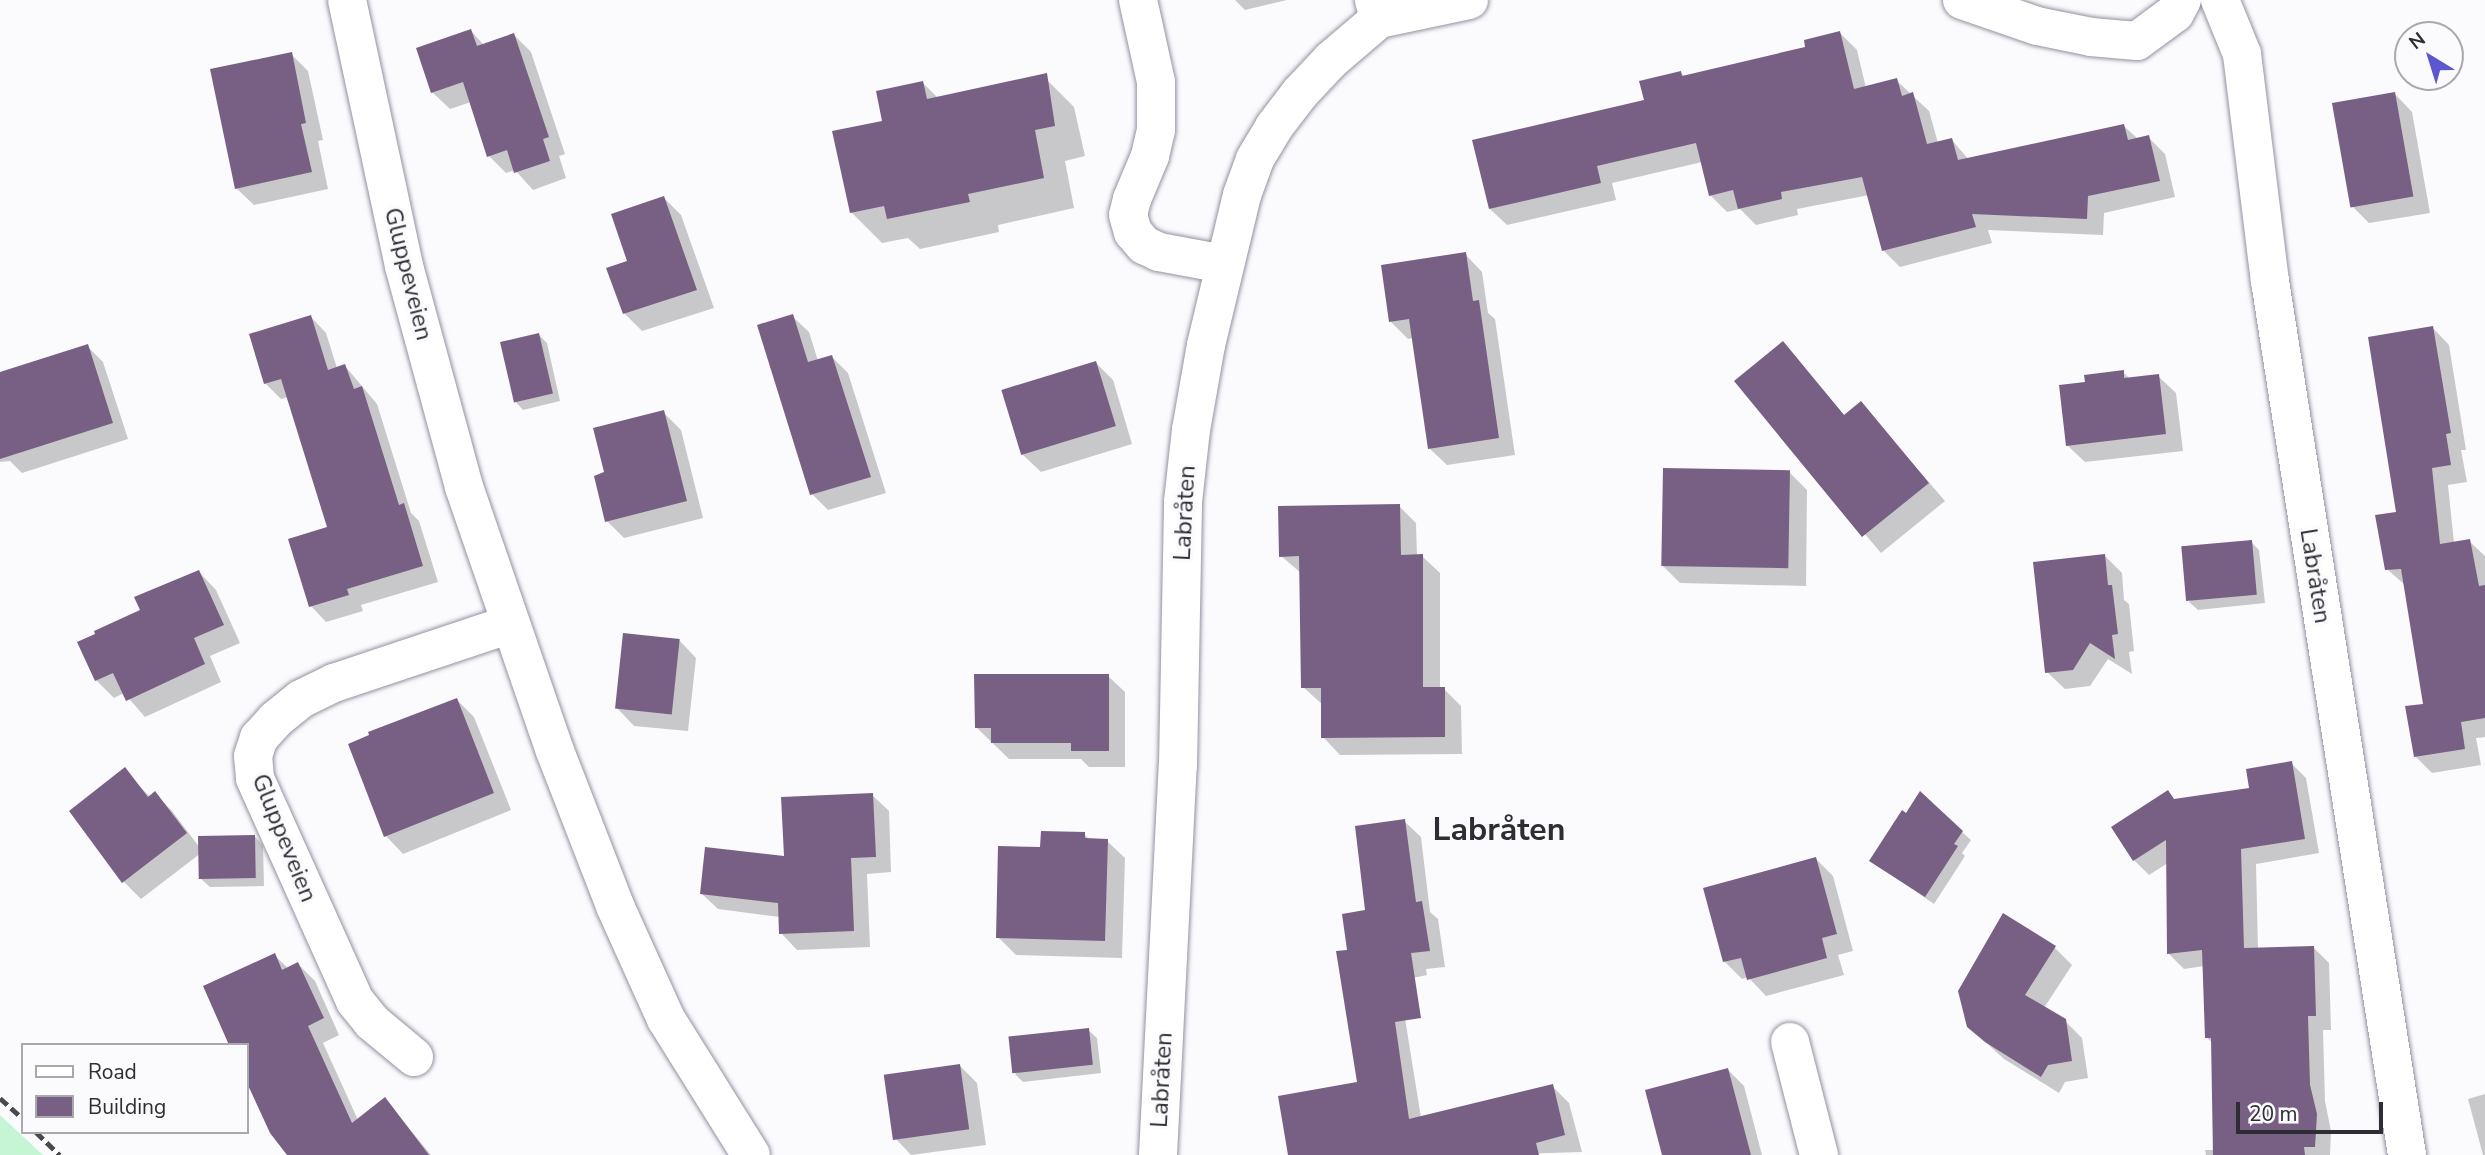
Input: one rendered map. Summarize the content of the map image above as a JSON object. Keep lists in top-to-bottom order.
{
  "streets": {
    "street": ["Gluppeveien", "Labråten"]
  },
  "districts": ["Labråten"],
  "legend": ["Road", "Building"],
  "scale_bar": "20 m",
  "north": "top left"
}
